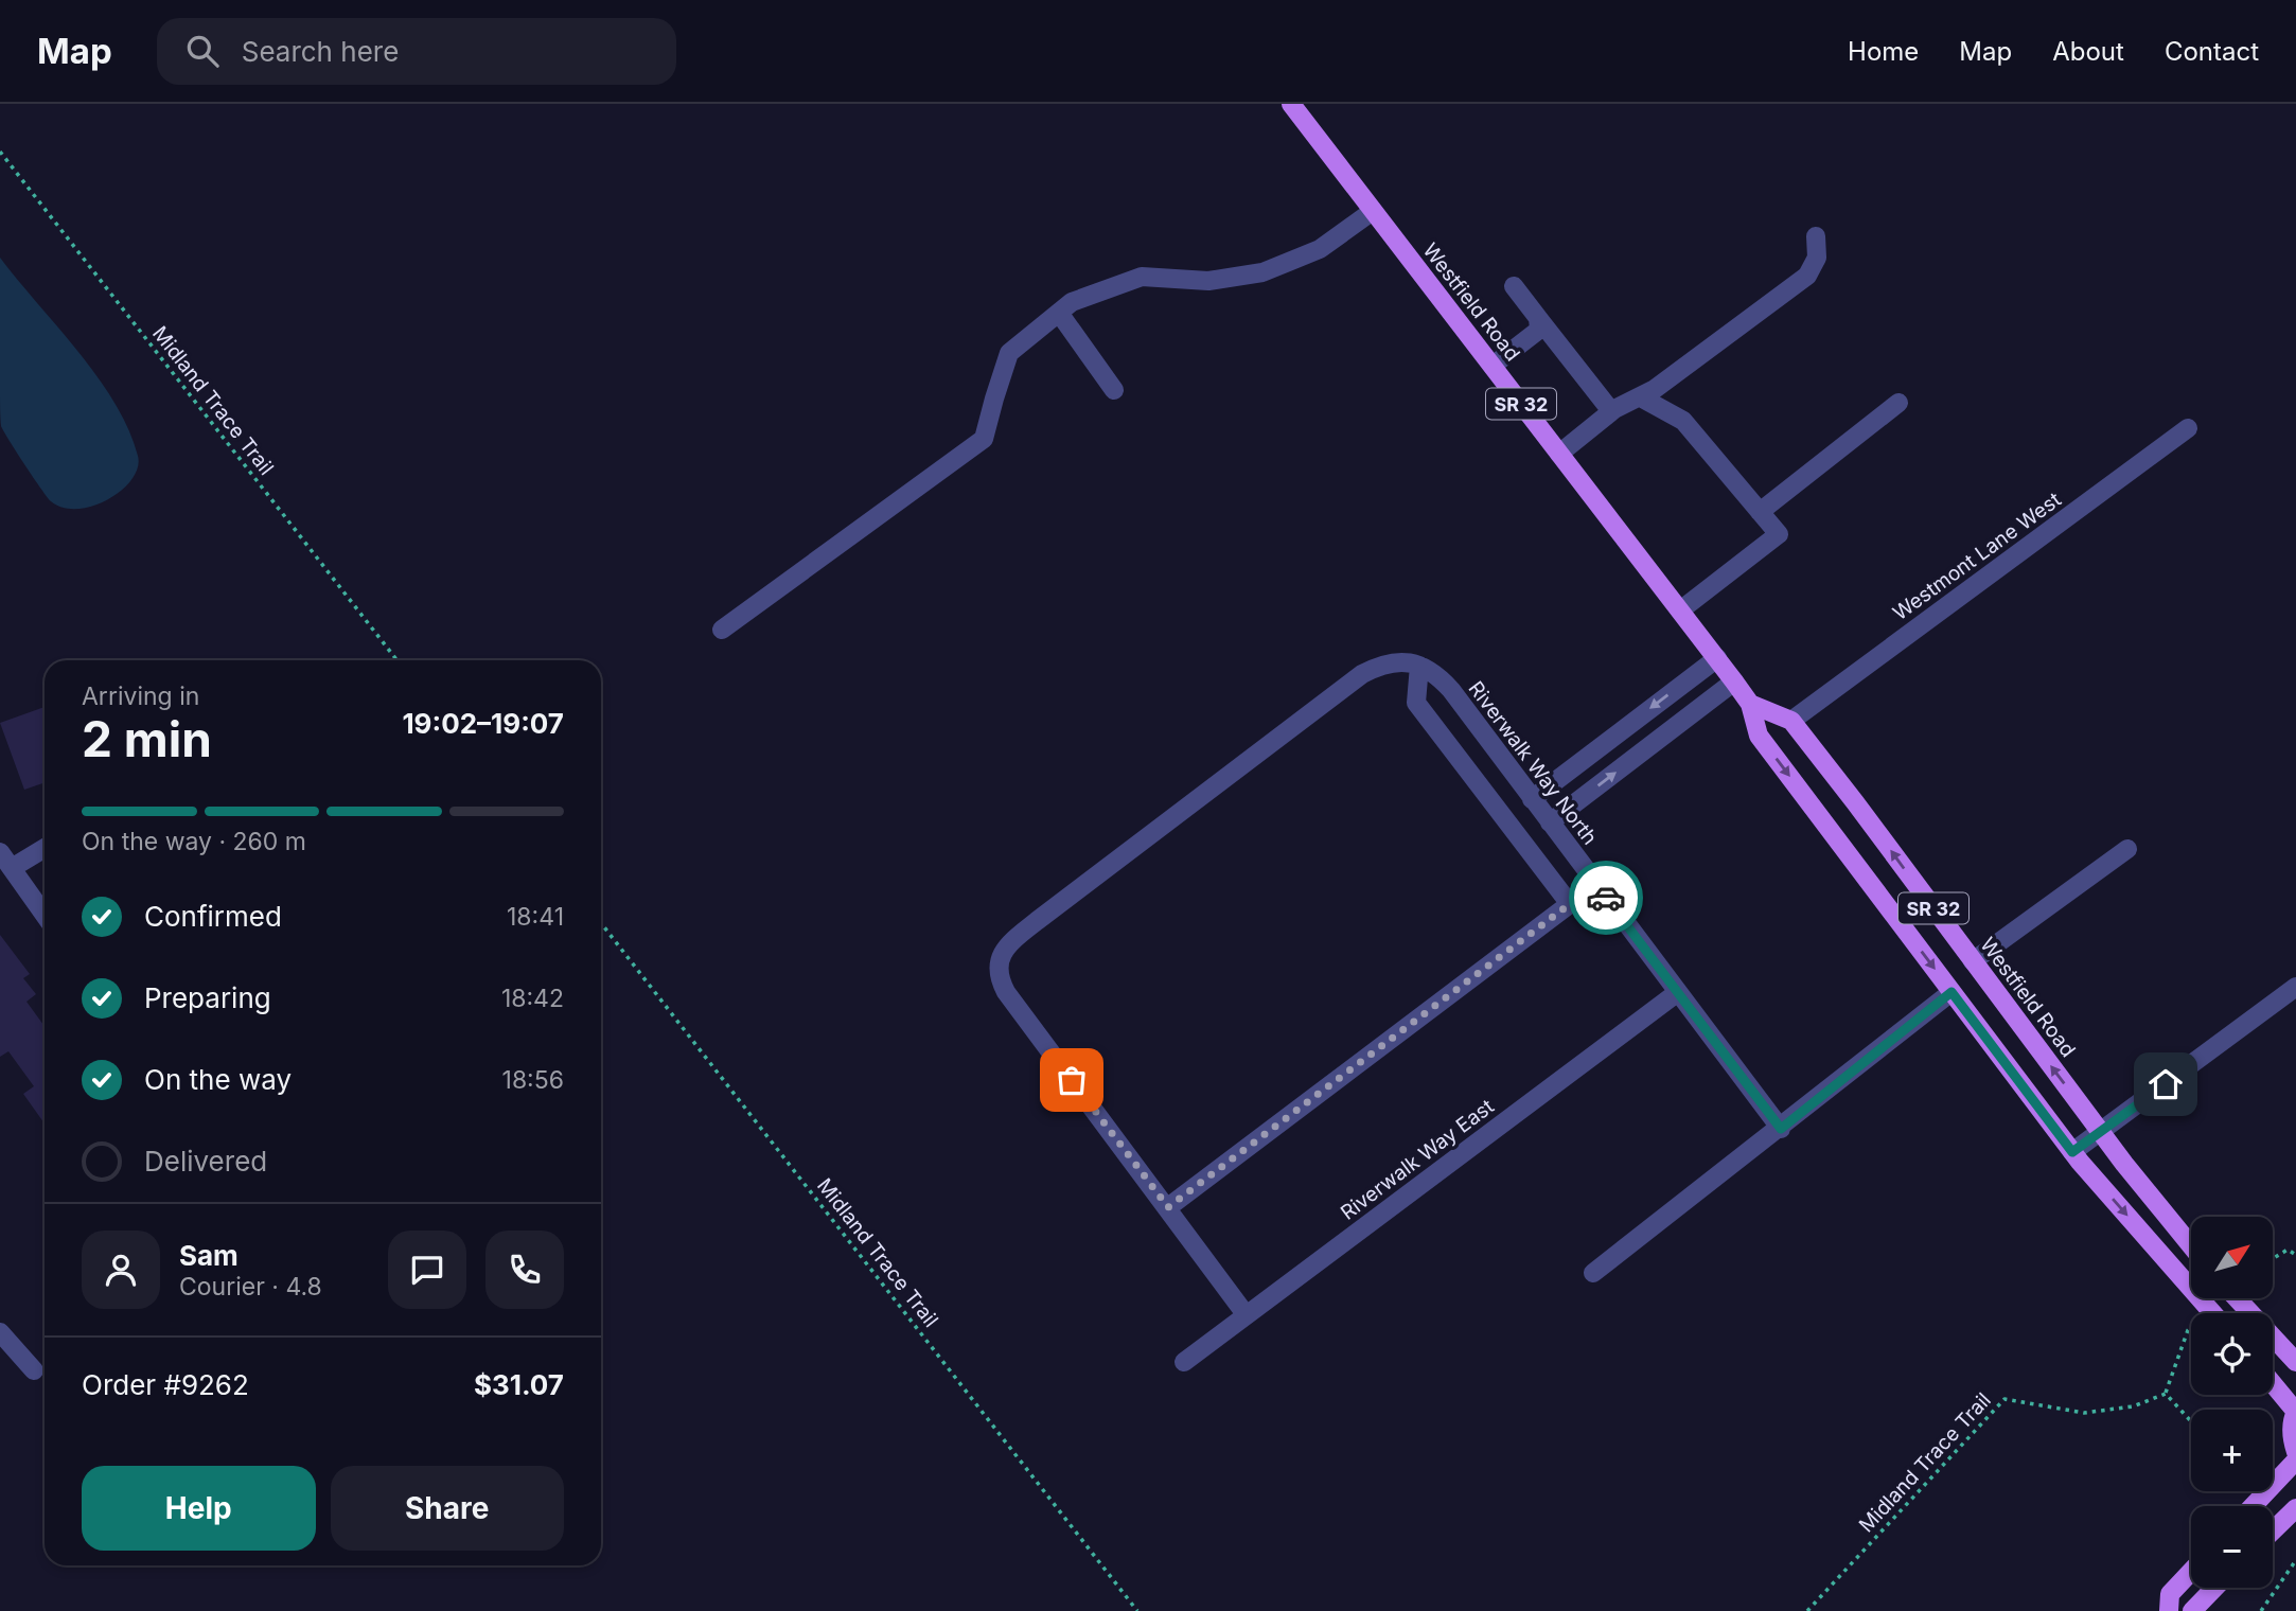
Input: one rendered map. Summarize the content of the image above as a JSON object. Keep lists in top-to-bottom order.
{
  "streets": {
    "main road": ["Westfield Road", "SR 32"],
    "street": ["Westmont Lane West", "Riverwalk Way North", "Riverwalk Way East"],
    "path": ["Midland Trace Trail"]
  },
  "crossings": [
    ["Westfield Road", "Westmont Lane West"],
    ["Riverwalk Way North", "Riverwalk Way East"]
  ],
  "north": "top right",
  "page": {
    "header": "Map",
    "search": "Search here",
    "nav": [
      "Home",
      "Map",
      "About",
      "Contact"
    ],
    "heading": ["2 min", "Arriving in", "19:02–19:07"],
    "panel": [
      "Sam",
      "Courier · 4.8",
      "Order #9262",
      "$31.07"
    ],
    "bar": "On the way · 260 m",
    "list": [
      ["Confirmed", "18:41"],
      ["Preparing", "18:42"],
      ["On the way", "18:56"],
      "Delivered"
    ],
    "map_buttons": ["+", "−"],
    "buttons": ["Help", "Share"]
  }
}
